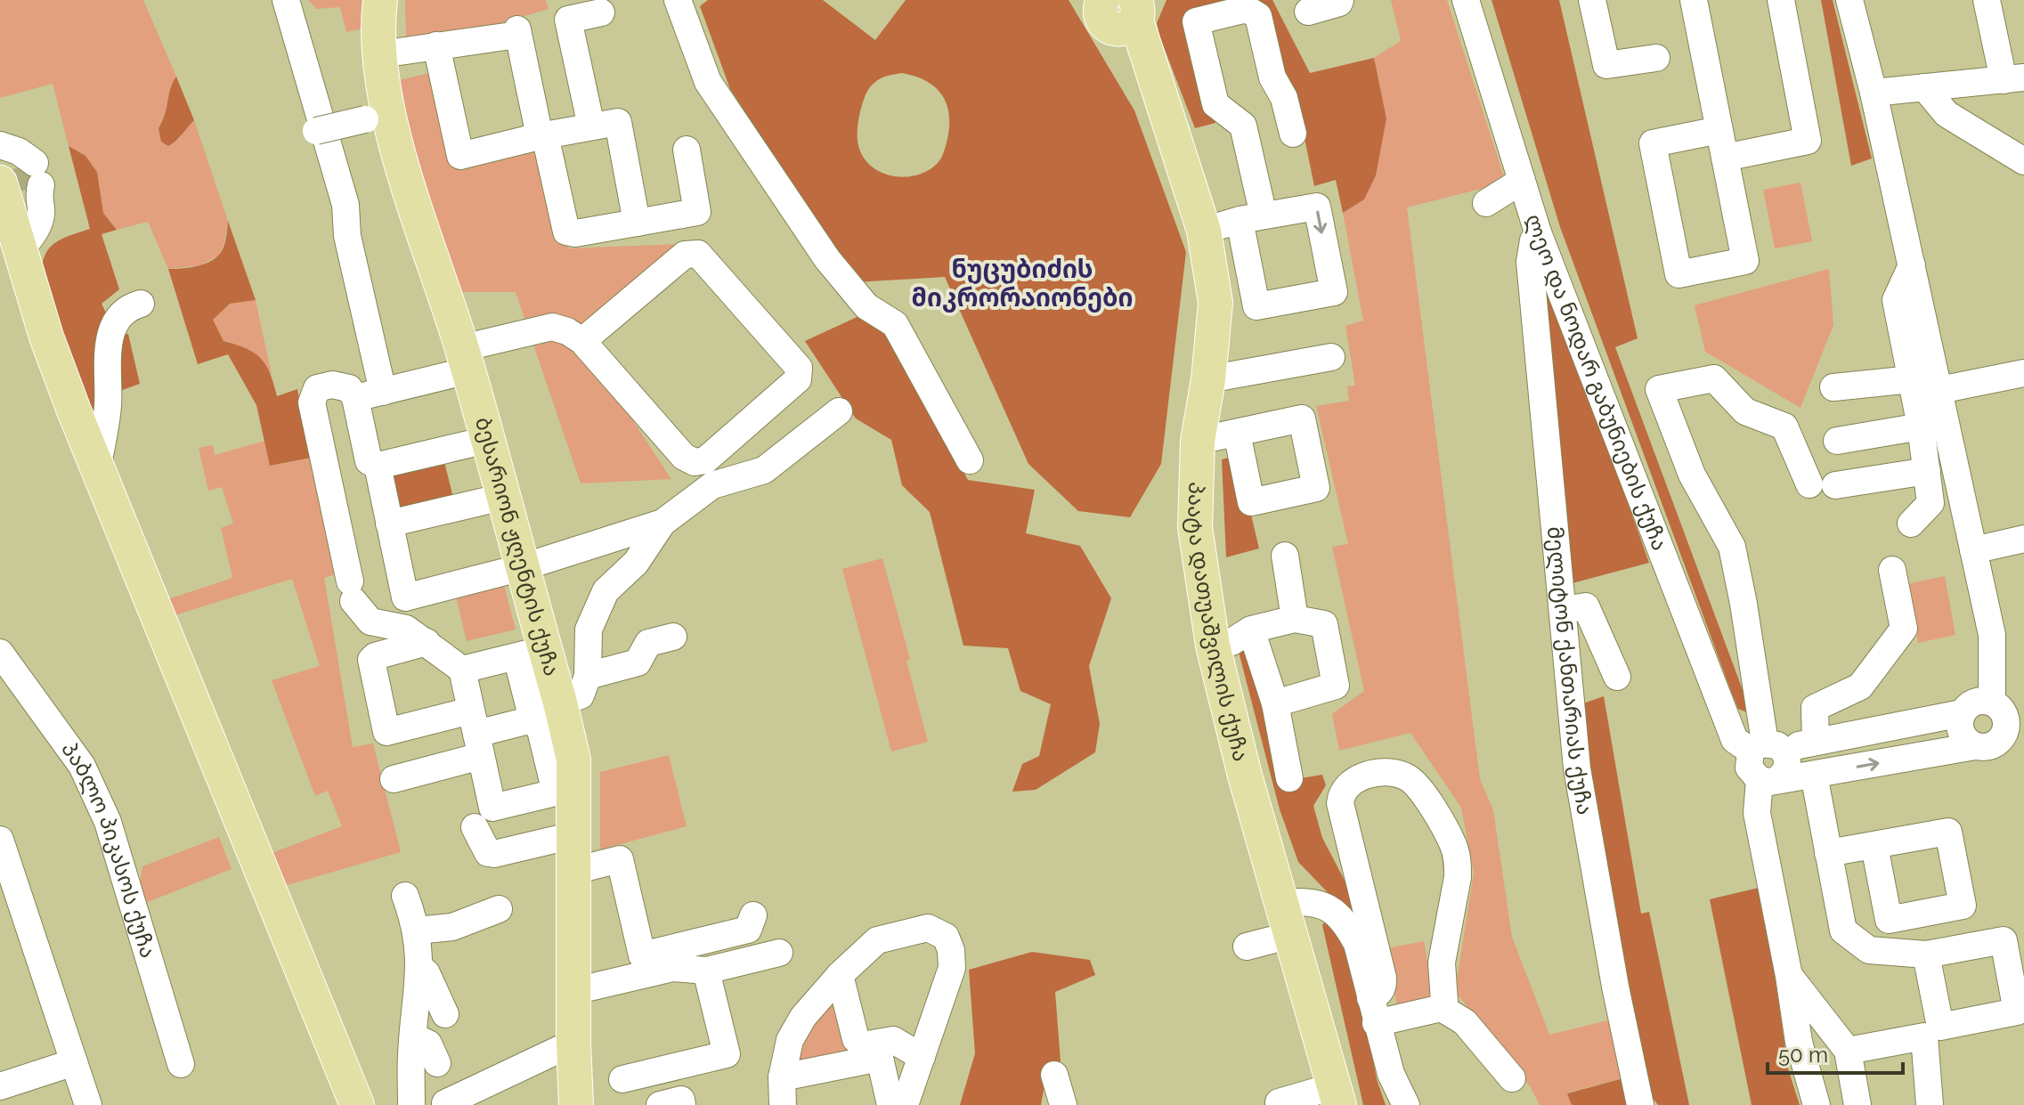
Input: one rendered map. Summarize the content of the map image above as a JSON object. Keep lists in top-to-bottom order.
{
  "streets": {
    "main road": ["ბესარიონ ჟღენტის ქუჩა", "პაატა დათუაშვილის ქუჩა"],
    "street": ["ლეო და ნოდარ გაბუნიების ქუჩა", "მელიტონ ქანთარიას ქუჩა", "პაბლო პიკასოს ქუჩა"]
  },
  "crossings": [
    ["ლეო და ნოდარ გაბუნიების ქუჩა", "მელიტონ ქანთარიას ქუჩა"]
  ],
  "districts": ["ნუცუბიძის მიკრორაიონები"],
  "scale_bar": "50 m"
}
